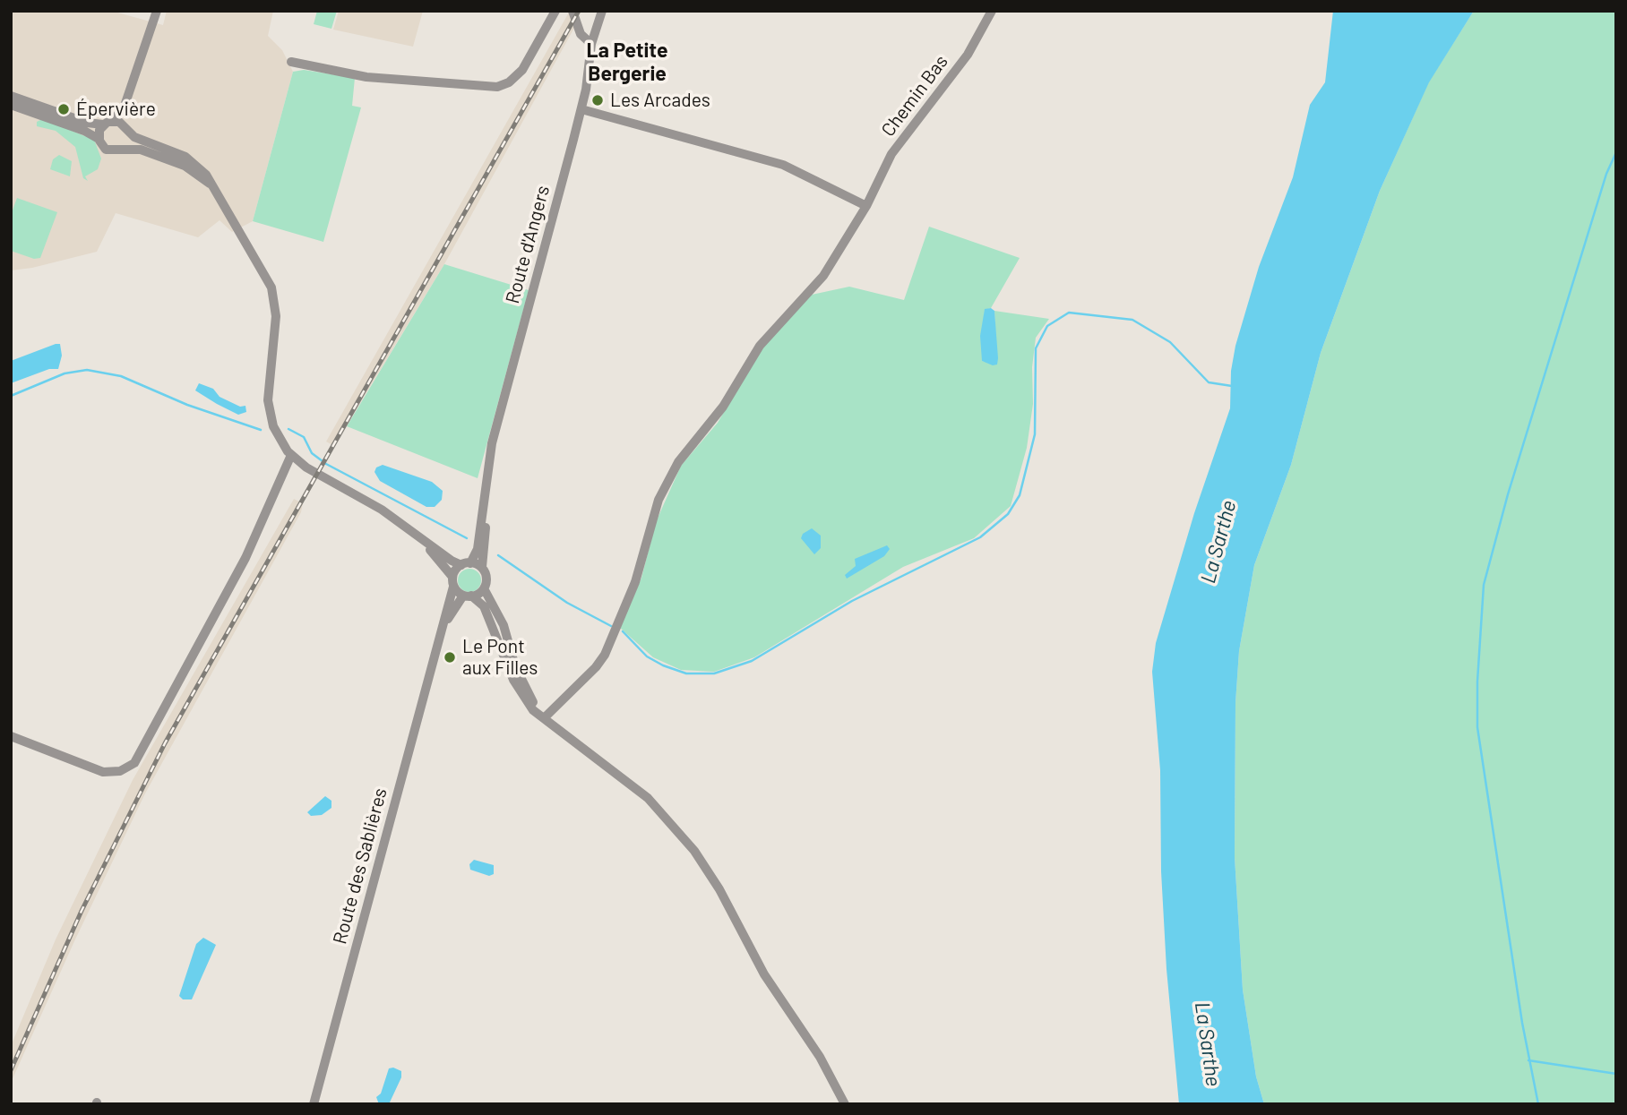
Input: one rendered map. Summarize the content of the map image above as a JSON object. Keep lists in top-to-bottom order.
{
  "streets": {
    "street": ["Chemin Bas", "Route d'Angers", "Route des Sablières"]
  },
  "crossings": [
    ["Route d'Angers", "Route des Sablières"]
  ],
  "districts": ["La Petite Bergerie"],
  "water": ["La Sarthe"],
  "places": ["Les Arcades", "Épervière", "Le Pont aux Filles"]
}
